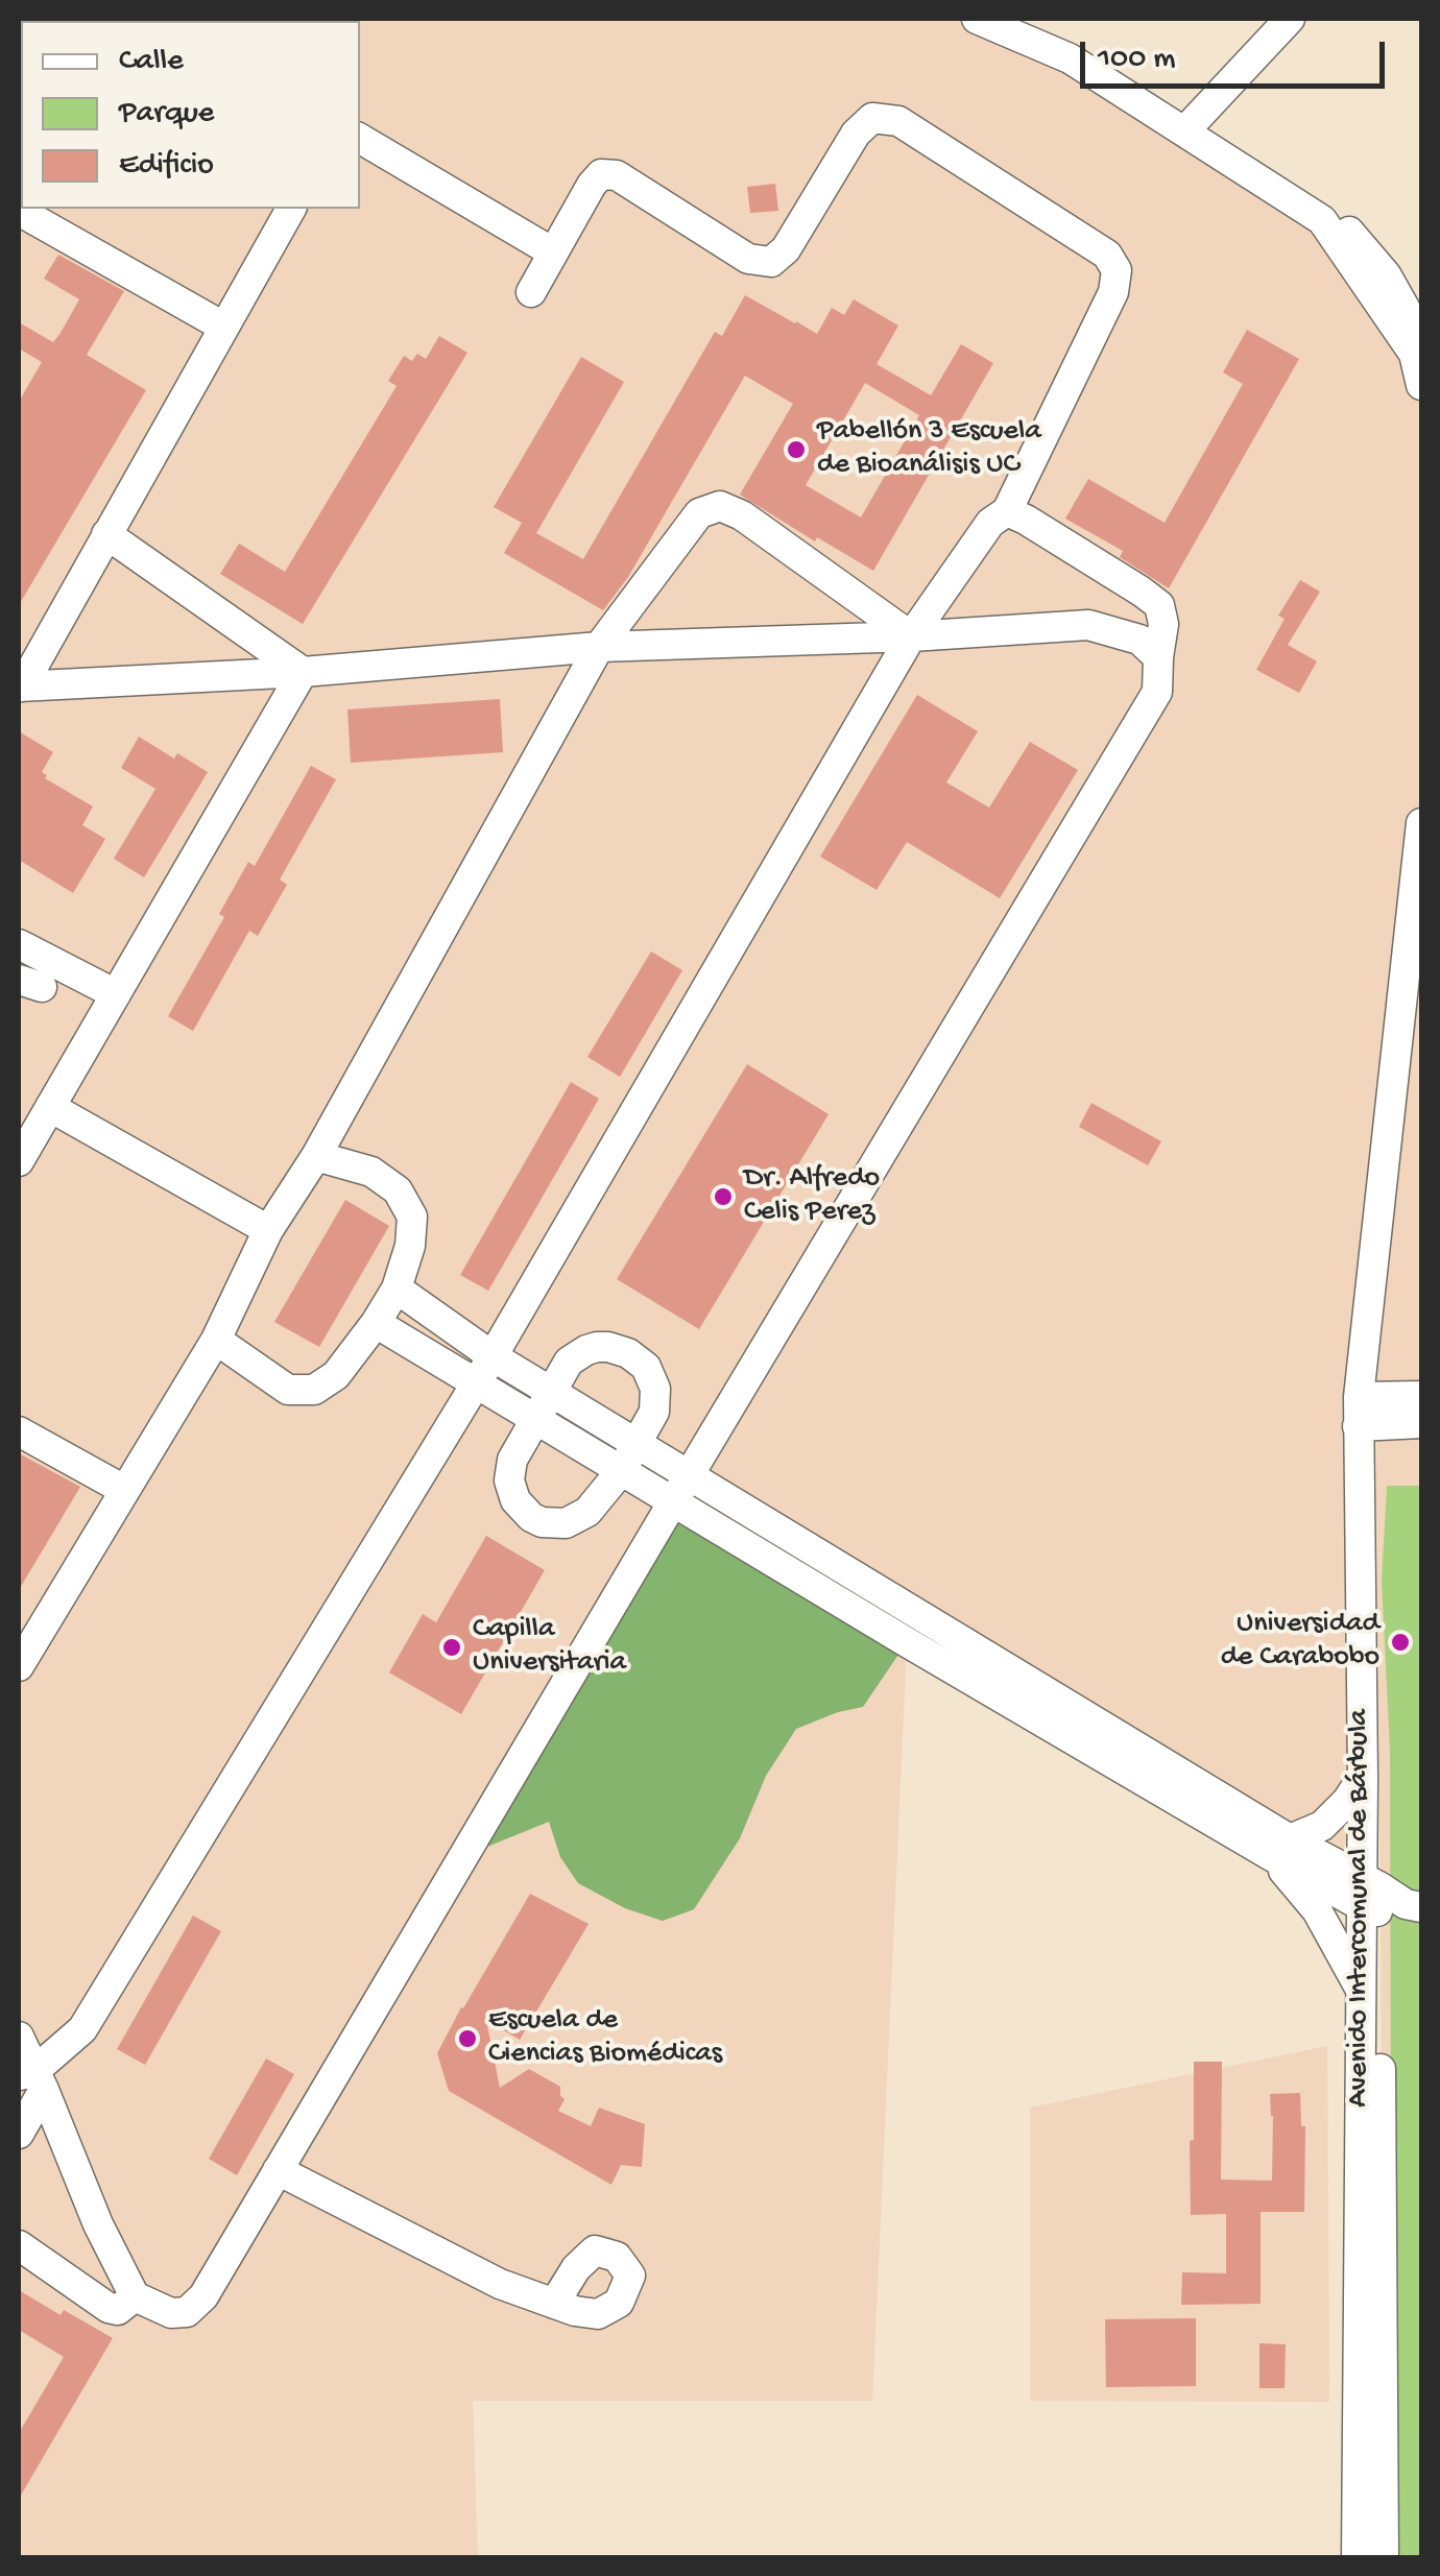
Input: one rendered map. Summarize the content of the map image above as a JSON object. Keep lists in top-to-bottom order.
{
  "streets": {
    "street": ["Avenido Intercomunal de Bárbula"]
  },
  "places": [
    "Pabellón 3 Escuela de Bioanálisis UC",
    "Dr. Alfredo Celis Perez",
    "Universidad de Carabobo",
    "Capilla Universitaria",
    "Escuela de Ciencias Biomédicas"
  ],
  "legend": ["Calle", "Parque", "Edificio"],
  "scale_bar": "100 m"
}
